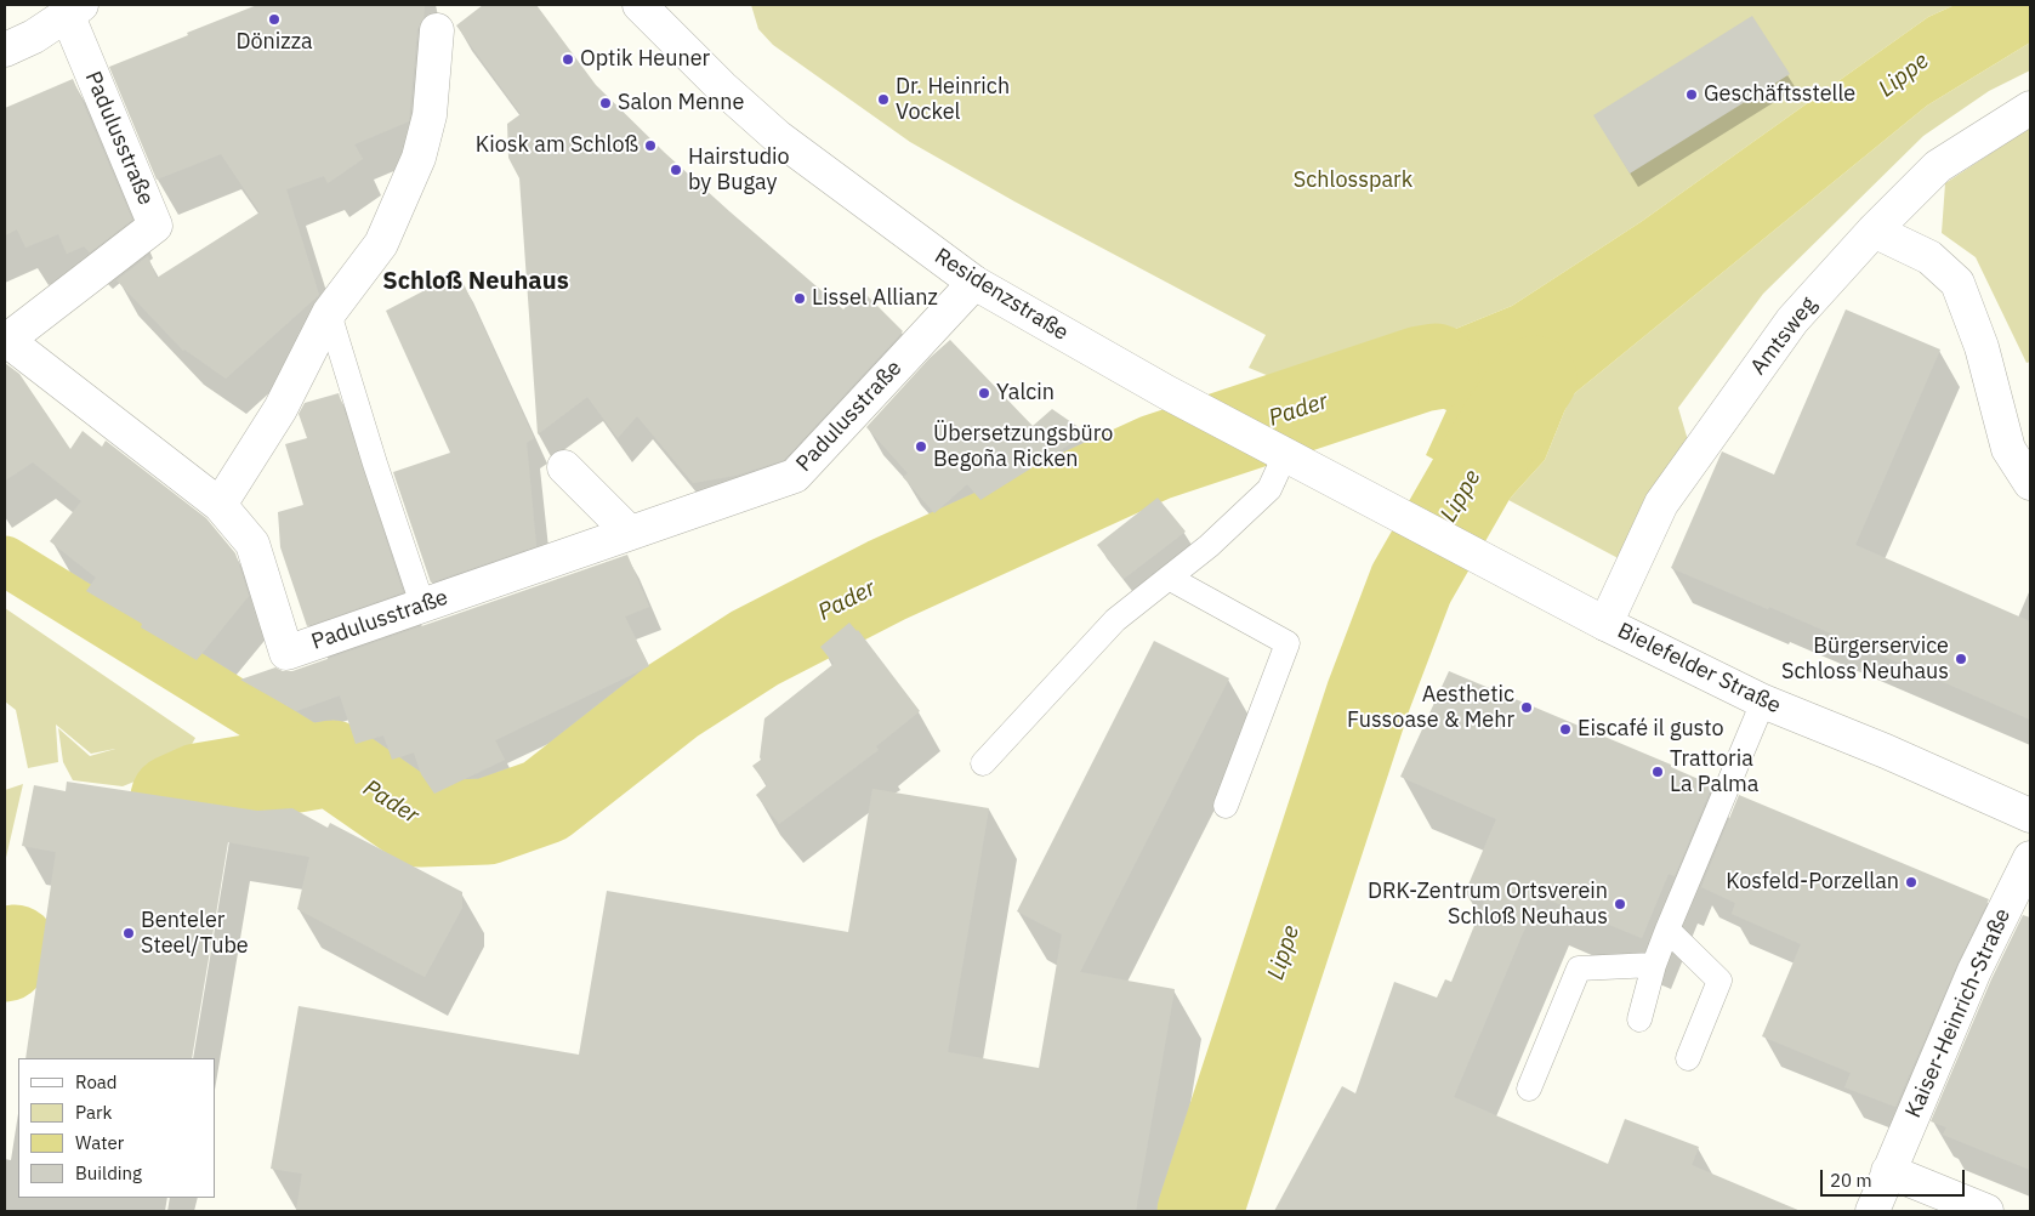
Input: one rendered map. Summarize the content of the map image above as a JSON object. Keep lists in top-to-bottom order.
{
  "streets": {
    "street": [
      "Padulusstraße",
      "Residenzstraße",
      "Amtsweg",
      "Bielefelder Straße",
      "Kaiser-Heinrich-Straße"
    ]
  },
  "crossings": [
    ["Padulusstraße", "Residenzstraße"],
    ["Residenzstraße", "Bielefelder Straße"],
    ["Amtsweg", "Bielefelder Straße"]
  ],
  "districts": ["Schloß Neuhaus"],
  "water": ["Lippe", "Pader"],
  "parks": ["Schlosspark"],
  "places": [
    "Dönizza",
    "Optik Heuner",
    "Geschäftsstelle",
    "Dr. Heinrich Vockel",
    "Salon Menne",
    "Kiosk am Schloß",
    "Hairstudio by Bugay",
    "Lissel Allianz",
    "Yalcin",
    "Übersetzungsbüro Begoña Ricken",
    "Bürgerservice Schloss Neuhaus",
    "Aesthetic Fussoase & Mehr",
    "Eiscafé il gusto",
    "Trattoria La Palma",
    "Kosfeld-Porzellan",
    "DRK-Zentrum Ortsverein Schloß Neuhaus",
    "Benteler Steel/Tube"
  ],
  "legend": [
    "Road",
    "Park",
    "Water",
    "Building"
  ],
  "scale_bar": "20 m"
}
